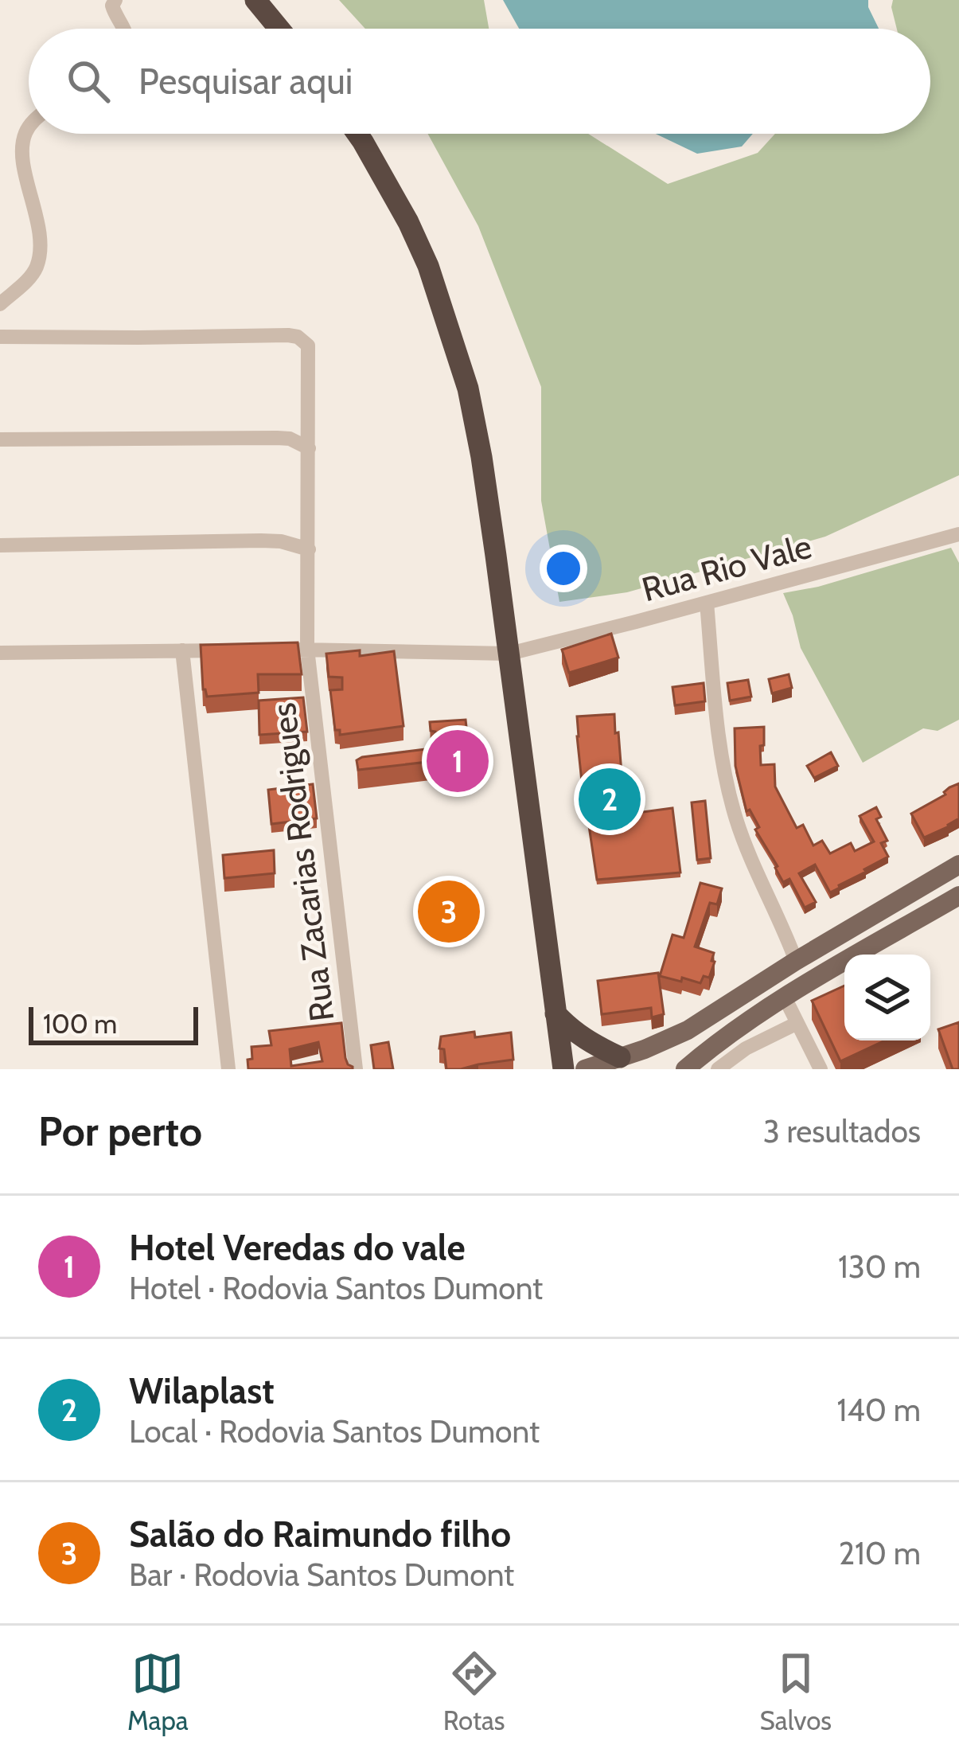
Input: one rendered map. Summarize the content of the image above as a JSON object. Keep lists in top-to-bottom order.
{
  "streets": {
    "street": ["Rua Rio Vale", "Rua Zacarias Rodrigues"]
  },
  "crossings": [
    ["Rua Rio Vale", "Rua Zacarias Rodrigues"]
  ],
  "scale_bar": "100 m",
  "page": {
    "search": "Pesquisar aqui",
    "pins": ["1", "2", "3"],
    "scale": "100 m",
    "heading": ["Por perto", "3 resultados"],
    "list": [
      {
        "mark": "1",
        "name": "Hotel Veredas do vale",
        "note": "Hotel · Rodovia Santos Dumont",
        "value": "130 m"
      },
      {
        "mark": "2",
        "name": "Wilaplast",
        "note": "Local · Rodovia Santos Dumont",
        "value": "140 m"
      },
      {
        "mark": "3",
        "name": "Salão do Raimundo filho",
        "note": "Bar · Rodovia Santos Dumont",
        "value": "210 m"
      }
    ],
    "nav": ["Mapa", "Rotas", "Salvos"]
  }
}
